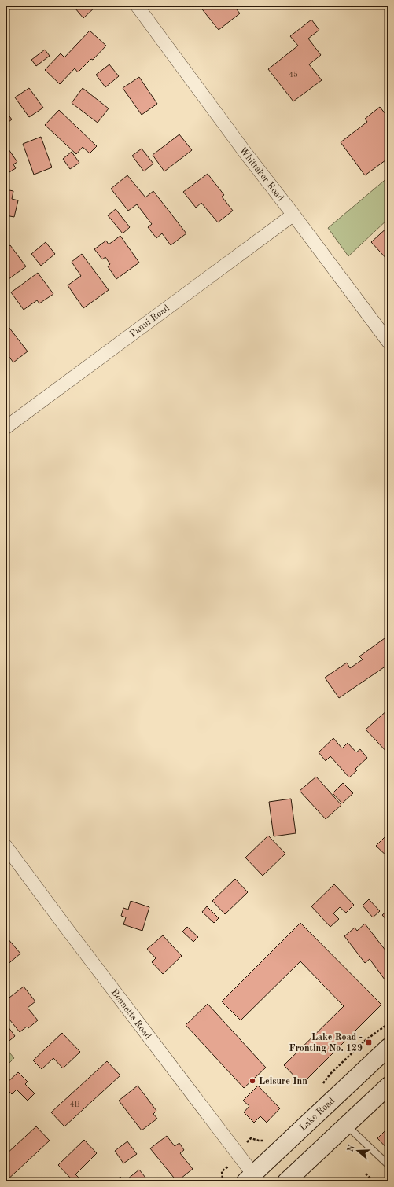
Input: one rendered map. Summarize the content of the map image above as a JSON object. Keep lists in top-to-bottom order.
{
  "streets": {
    "main road": ["Lake Road"],
    "street": ["Whittaker Road", "Panui Road", "Bennetts Road"]
  },
  "crossings": [
    ["Whittaker Road", "Panui Road"],
    ["Bennetts Road", "Lake Road"]
  ],
  "places": {
    "transit": ["Lake Road - Fronting No. 129"],
    "other": ["Leisure Inn"]
  },
  "house_numbers": ["45", "4B"],
  "north": "left"
}
